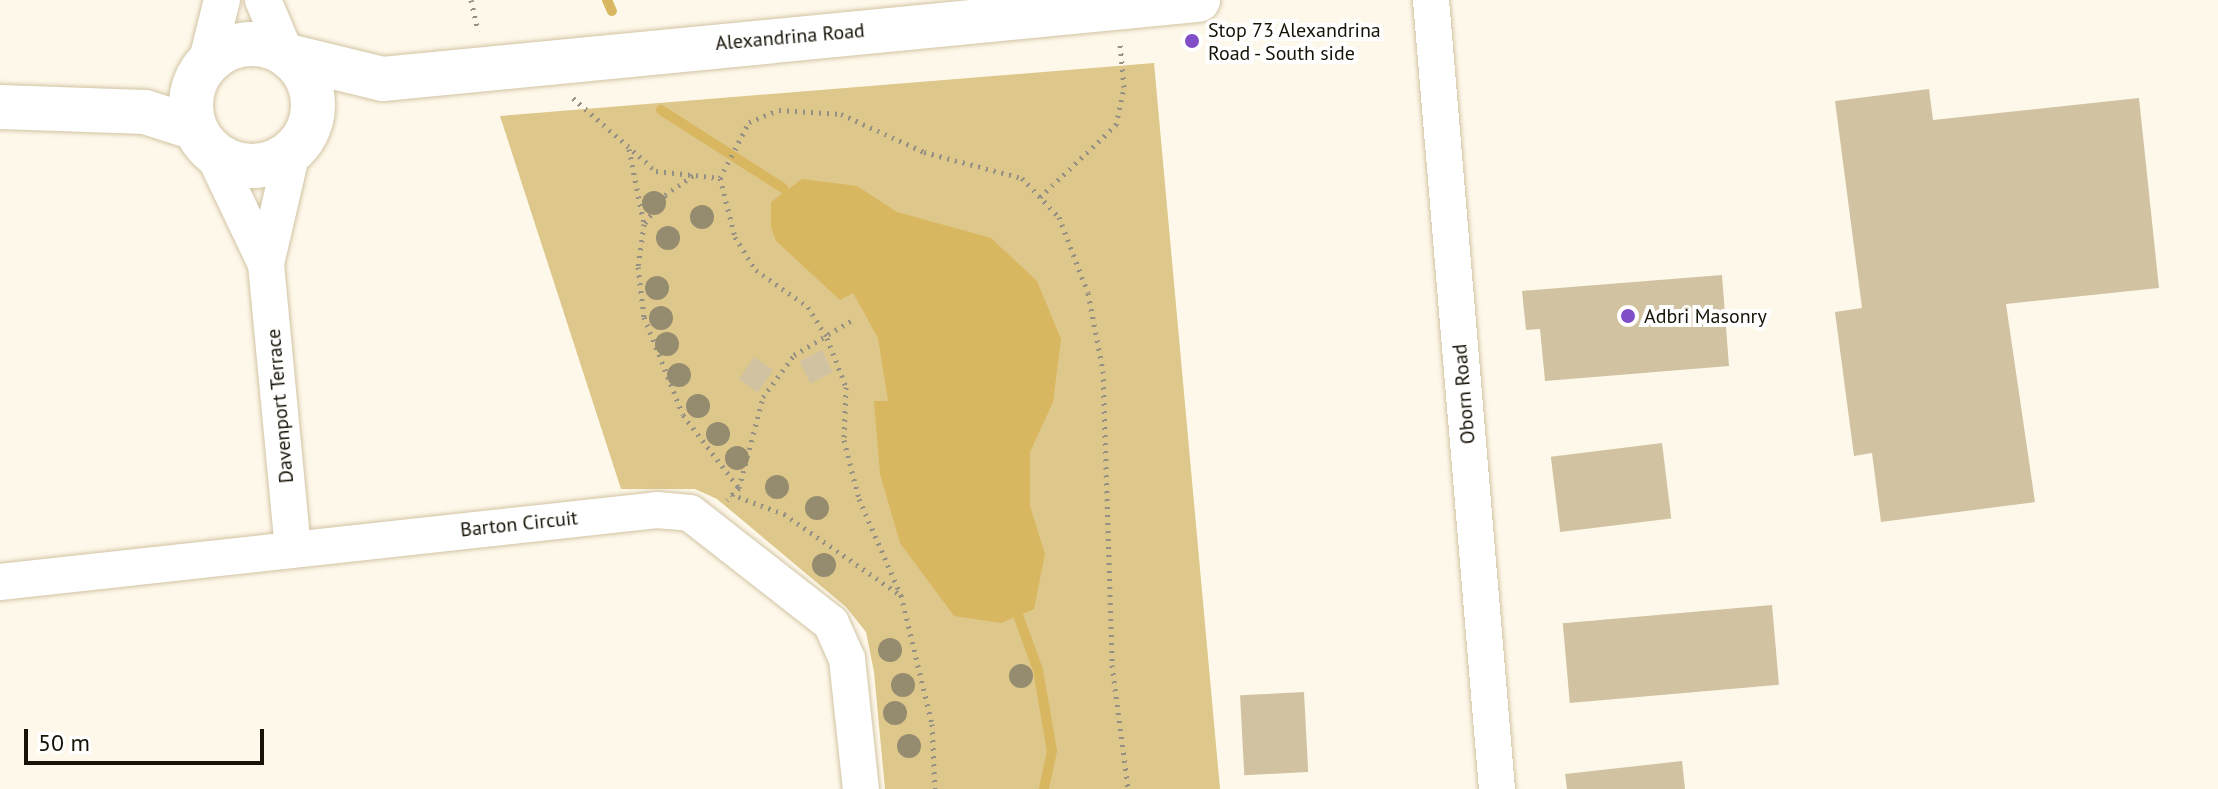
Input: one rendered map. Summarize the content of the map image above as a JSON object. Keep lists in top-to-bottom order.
{
  "streets": {
    "main road": ["Alexandrina Road"],
    "street": ["Oborn Road", "Davenport Terrace", "Barton Circuit"]
  },
  "crossings": [
    ["Alexandrina Road", "Davenport Terrace"],
    ["Davenport Terrace", "Barton Circuit"]
  ],
  "places": ["Stop 73 Alexandrina Road - South side", "Adbri Masonry"],
  "scale_bar": "50 m"
}
